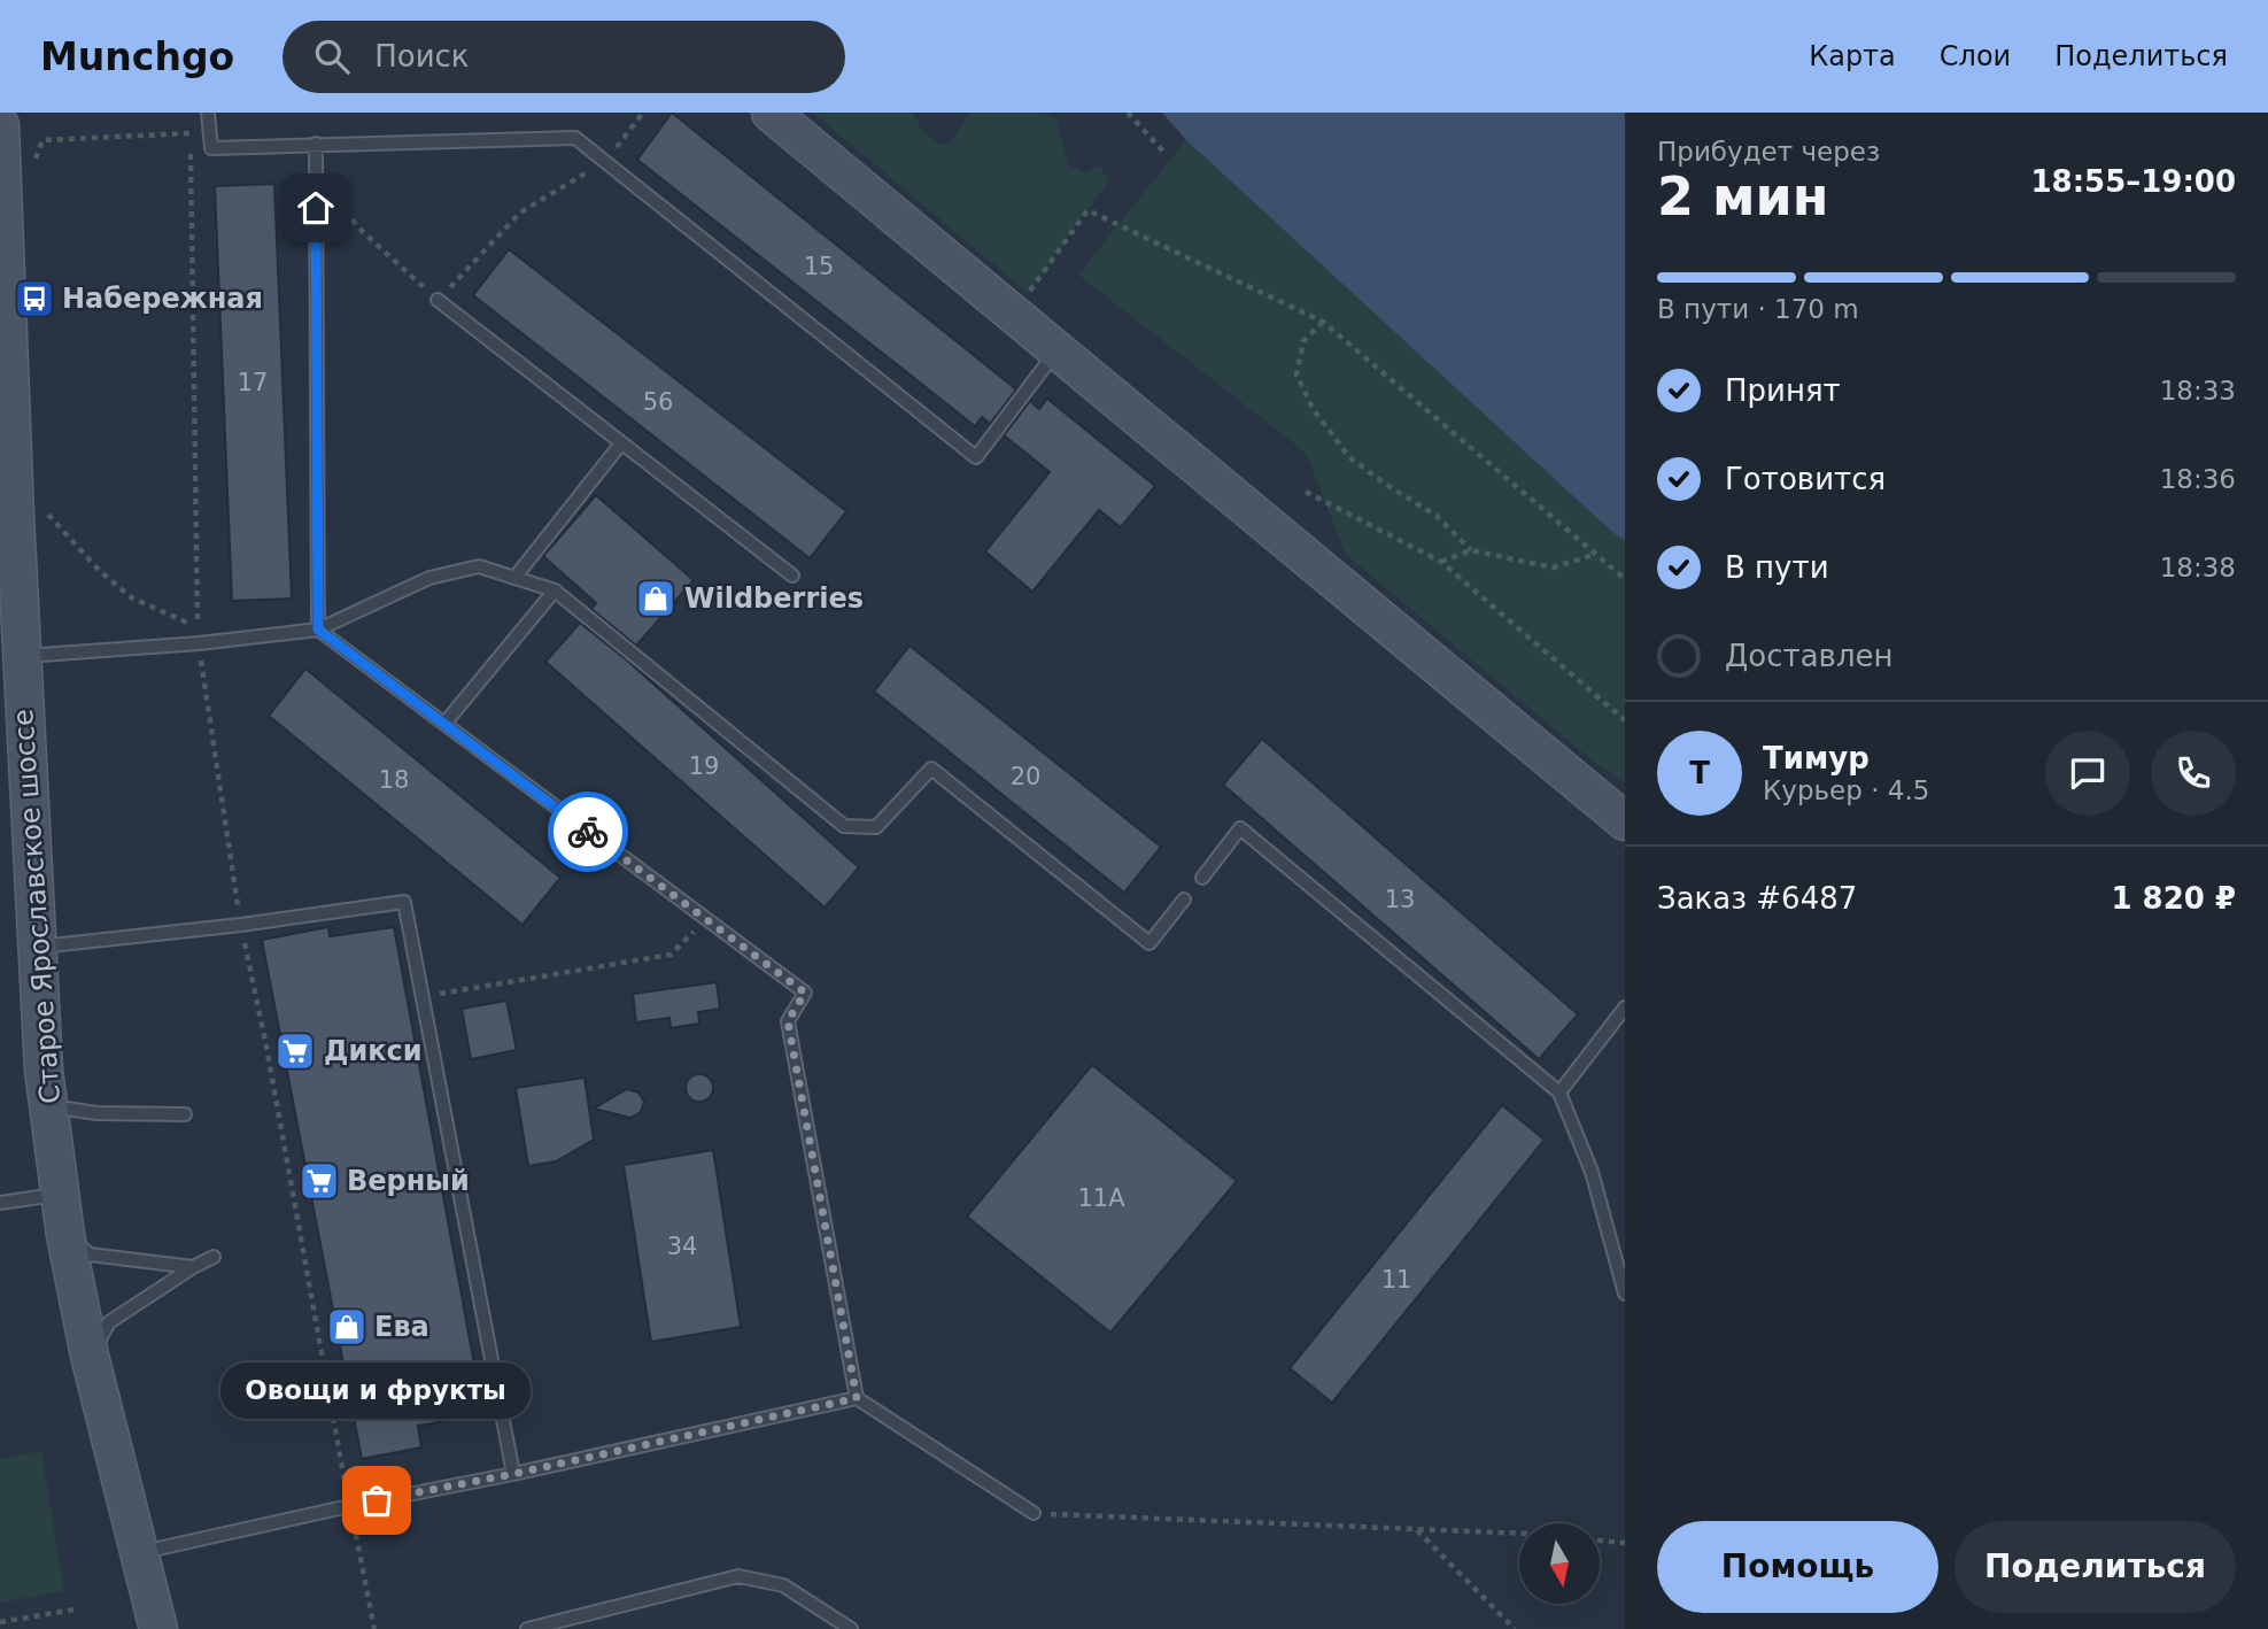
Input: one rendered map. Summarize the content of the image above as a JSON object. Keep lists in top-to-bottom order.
{
  "streets": {
    "main road": ["Старое Ярославское шоссе"]
  },
  "places": {
    "bus stop": ["Набережная"],
    "shop": ["Wildberries", "Ева"],
    "supermarket": ["Дикси", "Верный"],
    "other": ["Овощи и фрукты"]
  },
  "house_numbers": [
    "15",
    "17",
    "56",
    "19",
    "20",
    "18",
    "13",
    "11А",
    "34",
    "11"
  ],
  "north": "bottom",
  "page": {
    "header": "Munchgo",
    "search": "Поиск",
    "nav": ["Карта", "Слои", "Поделиться"],
    "heading": ["2 мин", "Прибудет через", "18:55–19:00"],
    "panel": [
      "Тимур",
      "Курьер · 4.5",
      "Заказ #6487",
      "1 820 ₽"
    ],
    "bar": "В пути · 170 m",
    "list": [
      ["Принят", "18:33"],
      ["Готовится", "18:36"],
      ["В пути", "18:38"],
      "Доставлен"
    ],
    "round": "Т",
    "bubble": "Овощи и фрукты",
    "buttons": ["Помощь", "Поделиться"]
  }
}
